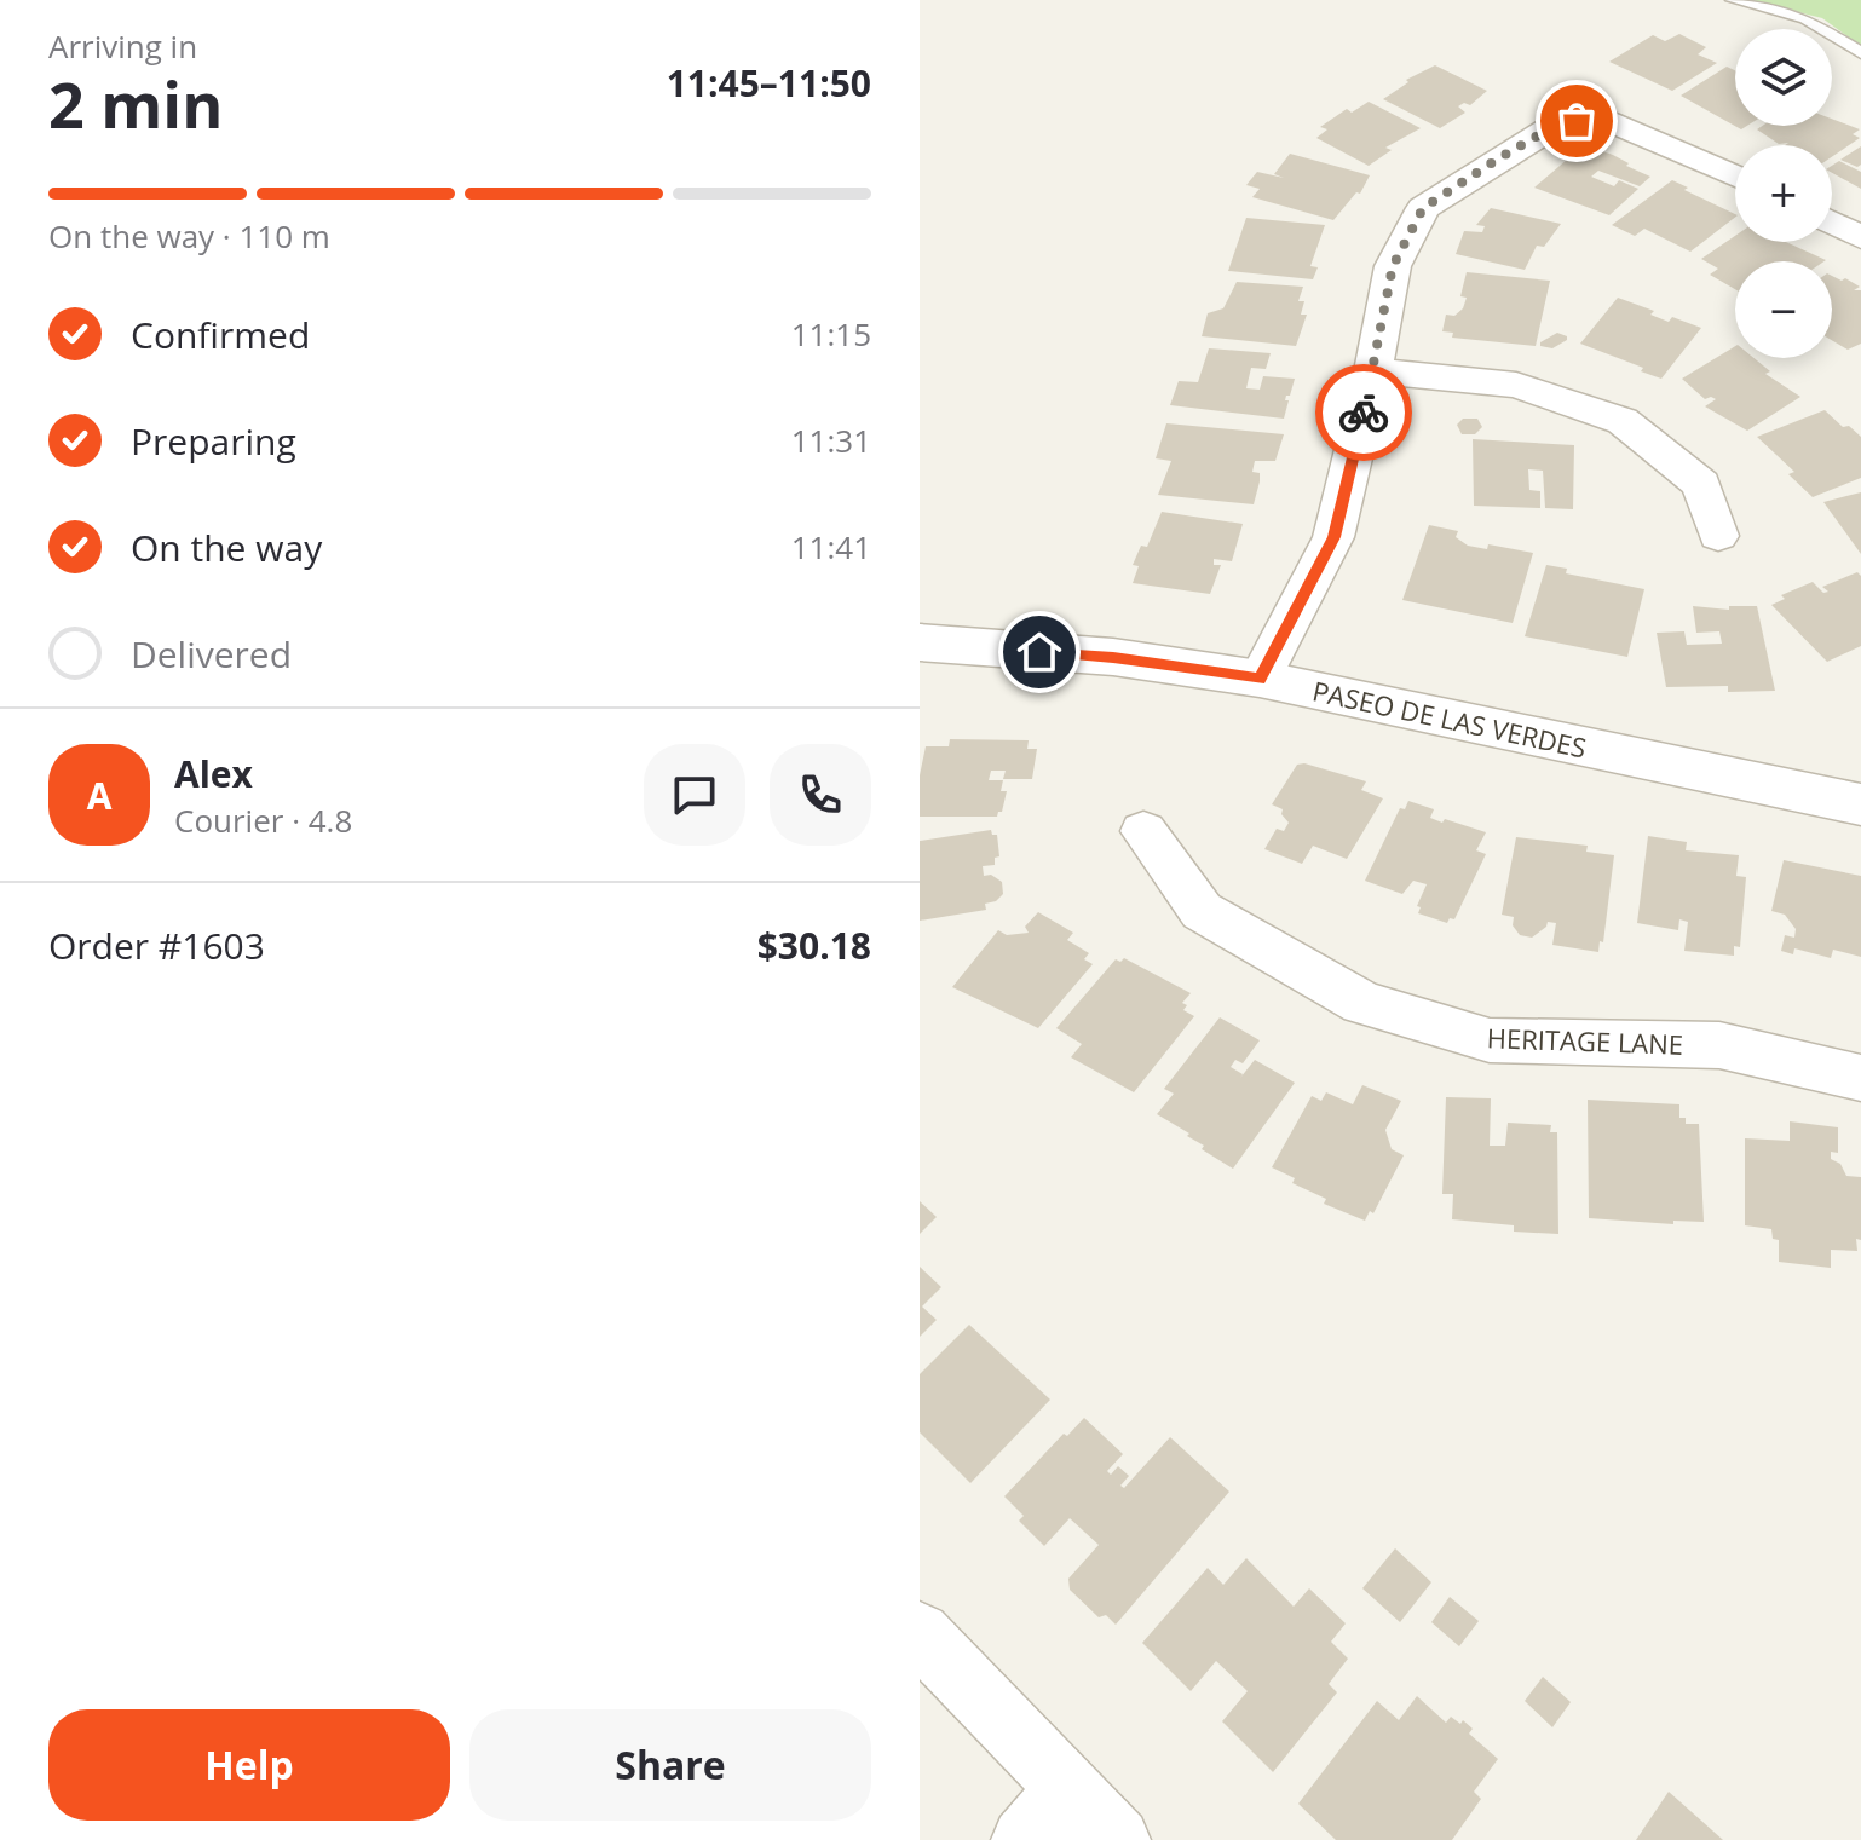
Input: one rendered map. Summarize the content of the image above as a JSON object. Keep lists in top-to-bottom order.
{
  "streets": {
    "street": ["PASEO DE LAS VERDES", "HERITAGE LANE"]
  },
  "page": {
    "heading": ["2 min", "Arriving in", "11:45–11:50"],
    "panel": [
      "Alex",
      "Courier · 4.8",
      "Order #1603",
      "$30.18"
    ],
    "map_buttons": ["+", "−"],
    "bar": "On the way · 110 m",
    "list": [
      ["Confirmed", "11:15"],
      ["Preparing", "11:31"],
      ["On the way", "11:41"],
      "Delivered"
    ],
    "round": "A",
    "buttons": ["Help", "Share"]
  }
}
